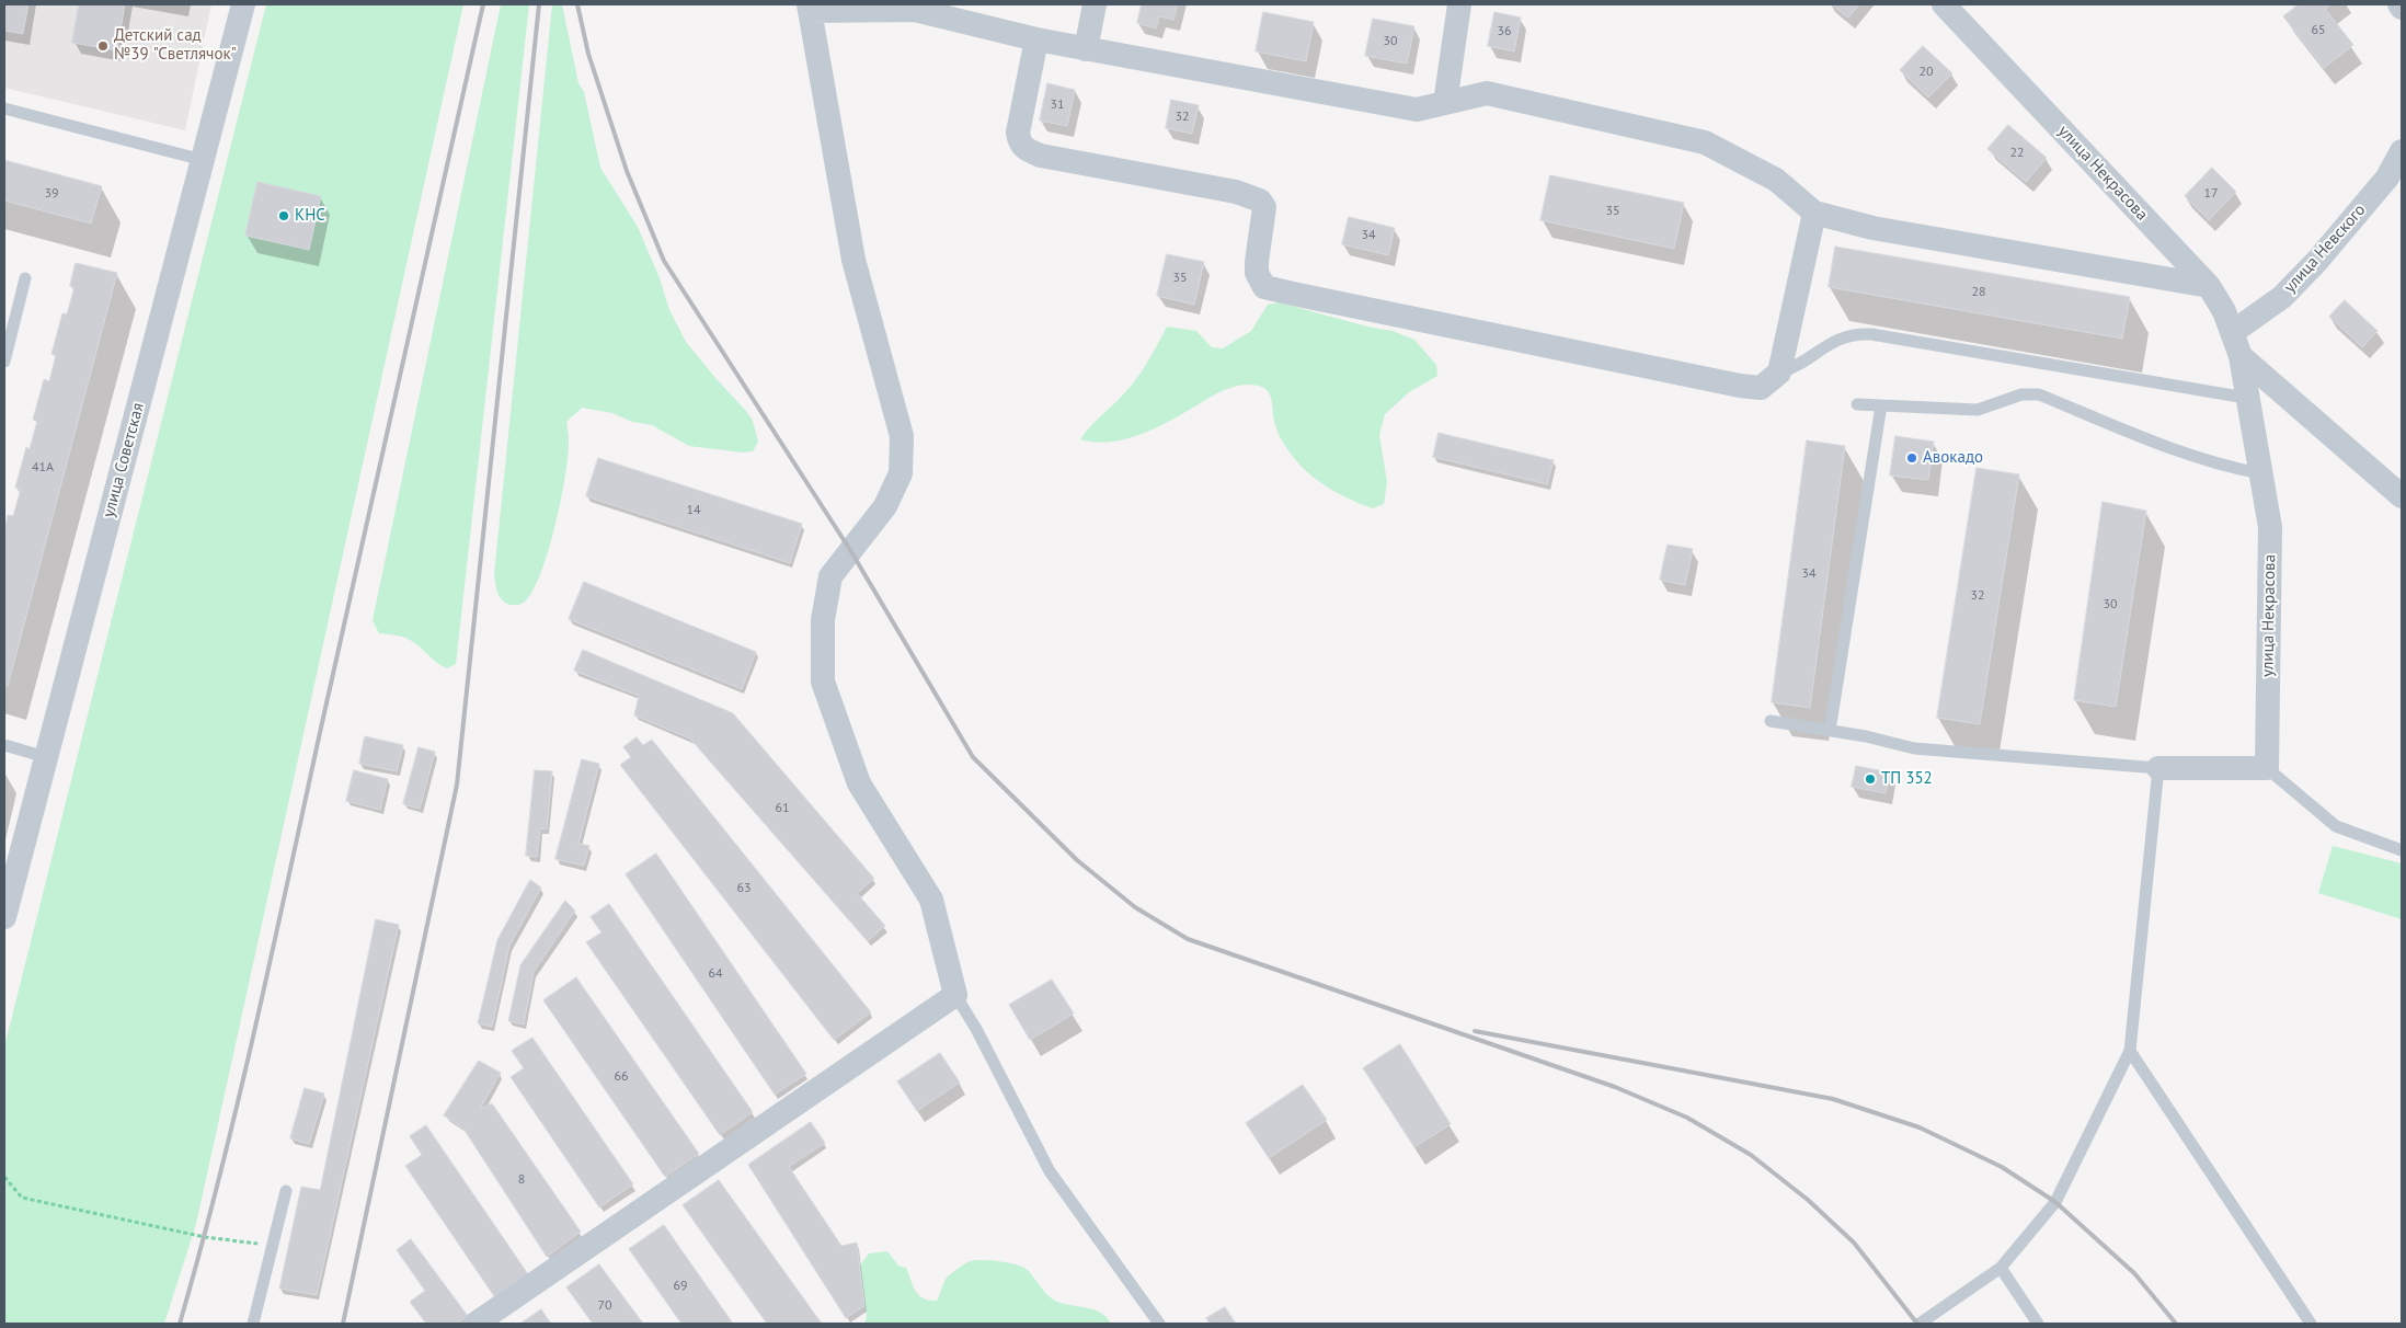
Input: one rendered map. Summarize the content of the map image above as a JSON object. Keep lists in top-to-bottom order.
{
  "streets": {
    "street": ["улица Некрасова", "улица Невского", "улица Советская"]
  },
  "crossings": [
    ["улица Некрасова", "улица Невского"]
  ],
  "places": [
    "Детский сад №39 \"Светлячок\"",
    "КНС",
    "Авокадо",
    "ТП 352"
  ],
  "house_numbers": [
    "65",
    "36",
    "30",
    "20",
    "31",
    "32",
    "22",
    "39",
    "17",
    "35",
    "34",
    "35",
    "28",
    "41А",
    "14",
    "34",
    "32",
    "30",
    "61",
    "63",
    "64",
    "66",
    "8",
    "69",
    "70"
  ]
}
